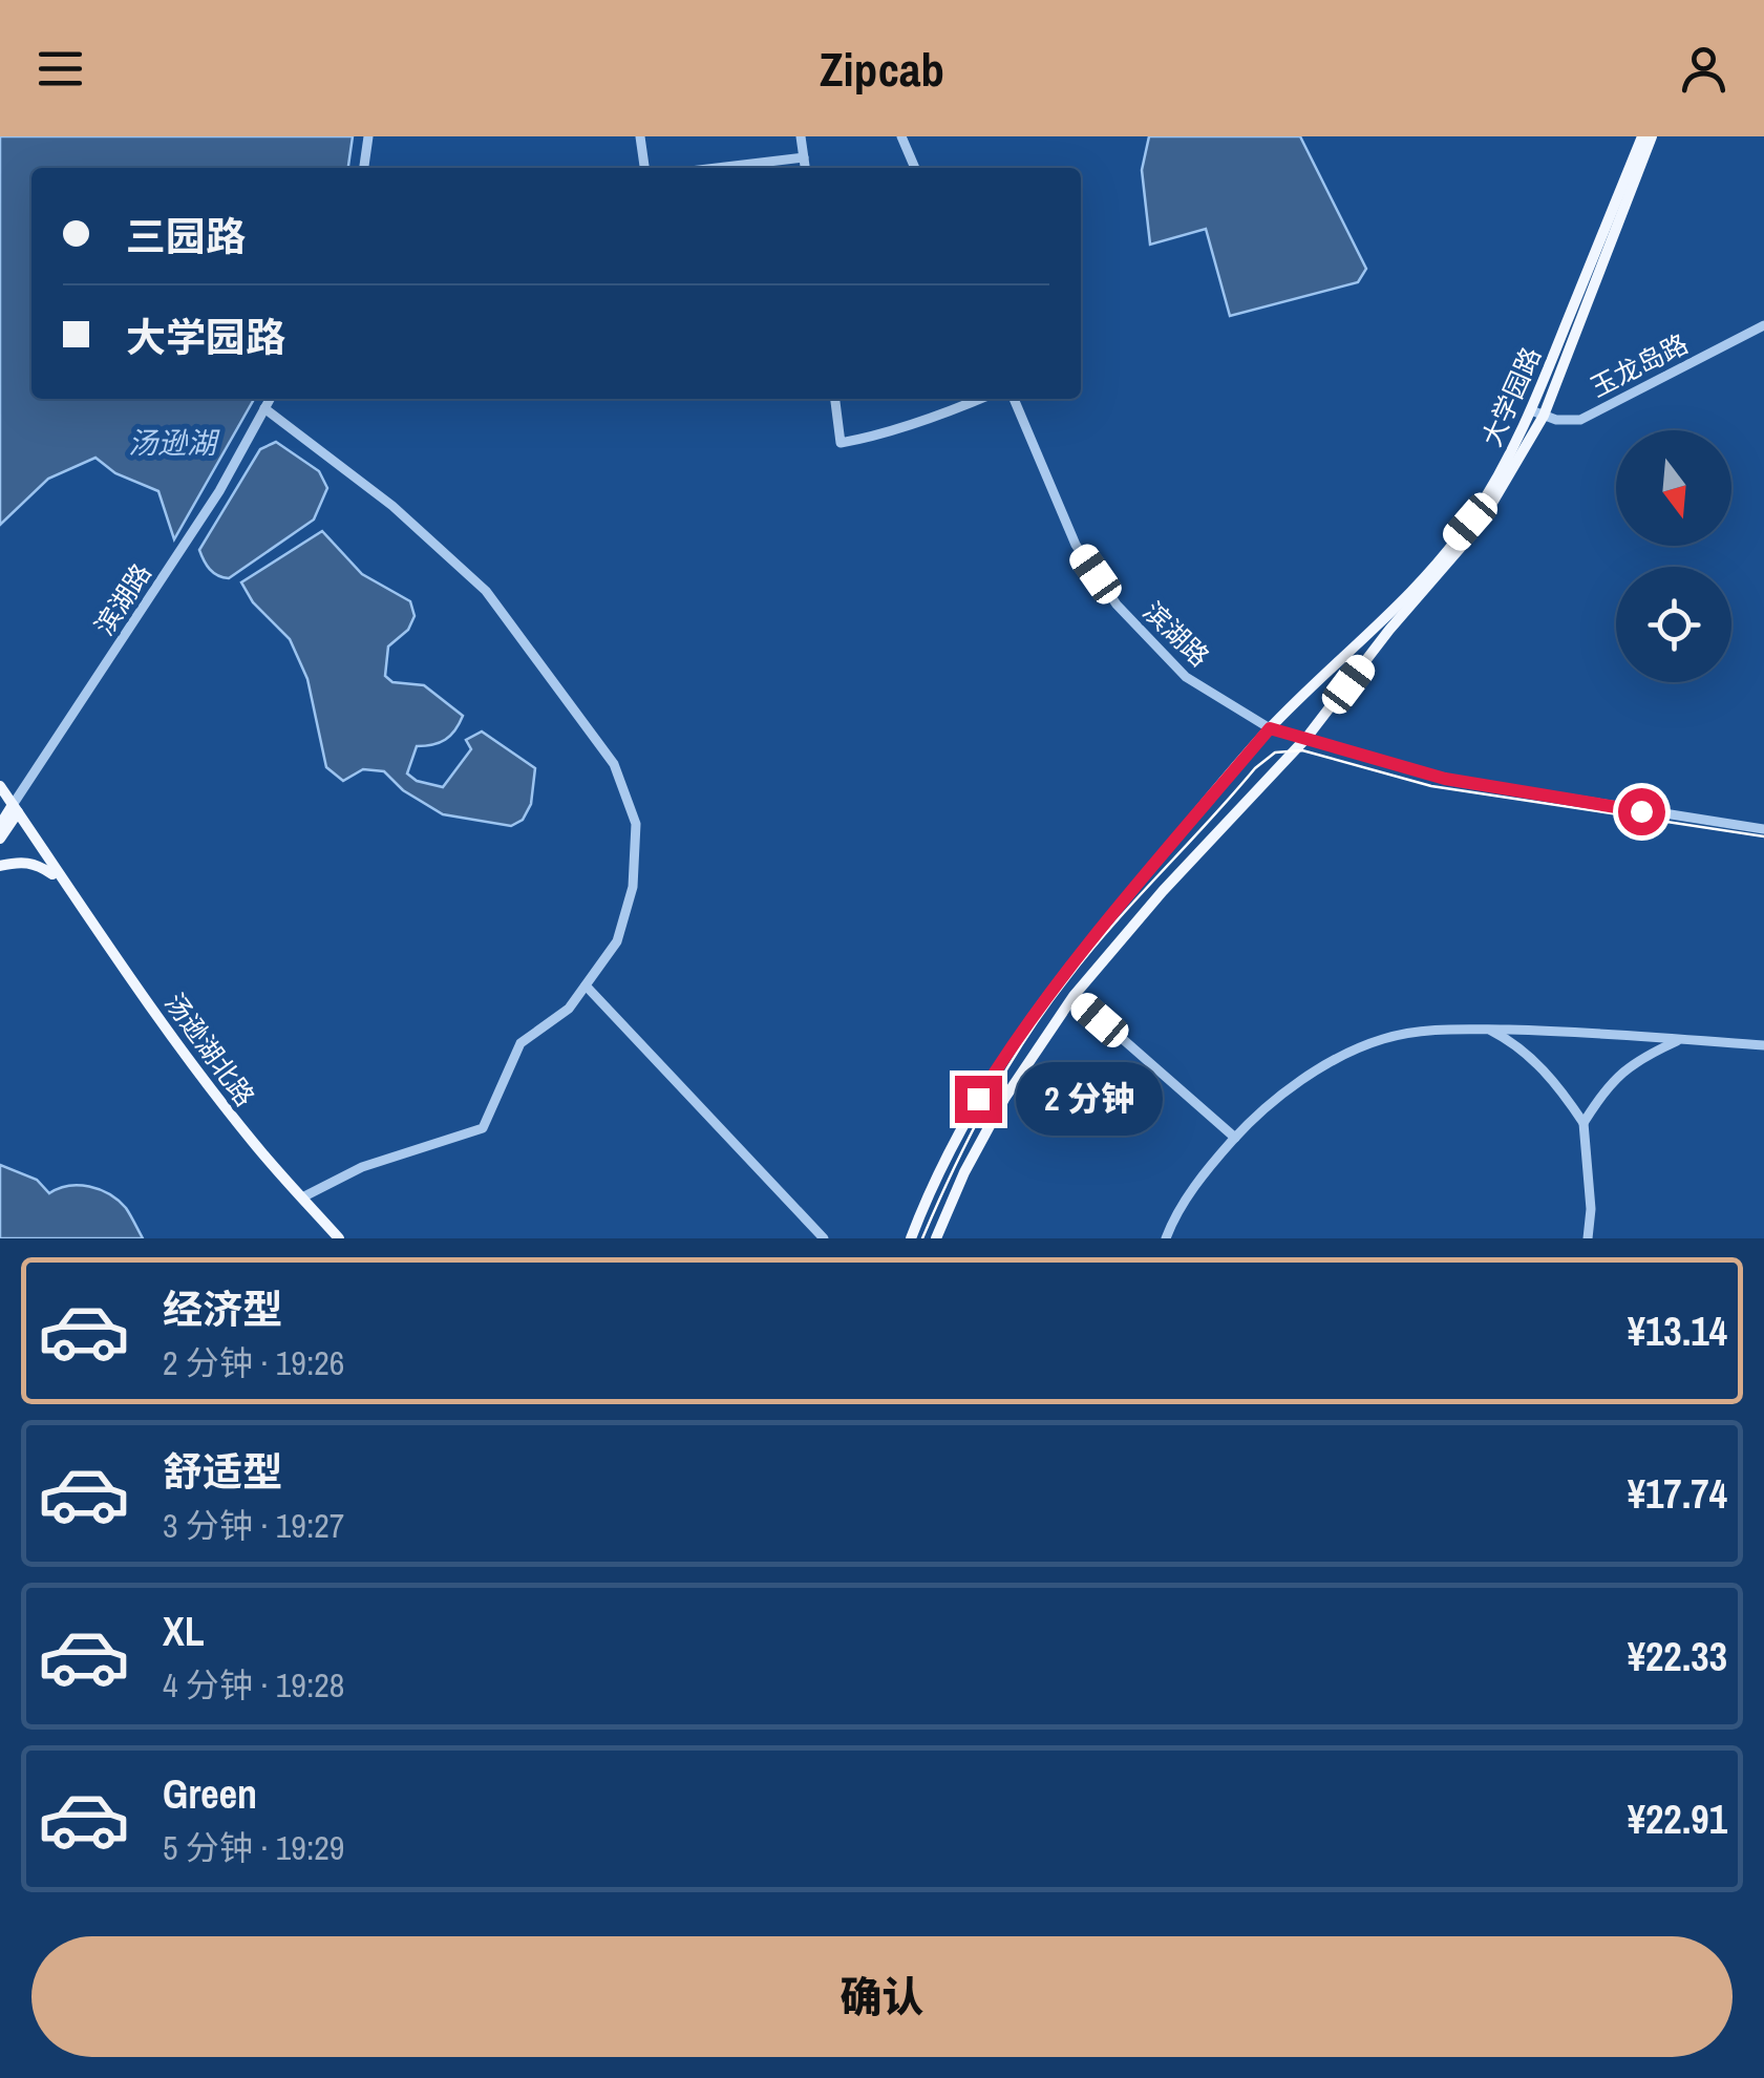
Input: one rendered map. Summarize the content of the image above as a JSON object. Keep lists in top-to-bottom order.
{
  "streets": {
    "main road": ["大学园路", "滨湖路", "汤逊湖北路"],
    "street": ["玉龙岛路"]
  },
  "crossings": [
    ["玉龙岛路", "大学园路"],
    ["大学园路", "滨湖路"],
    ["滨湖路", "汤逊湖北路"]
  ],
  "water": ["汤逊湖"],
  "north": "bottom",
  "page": {
    "header": "Zipcab",
    "banner": ["三园路", "大学园路"],
    "bubble": "2 分钟",
    "list": [
      {
        "name": "经济型",
        "note": "2 分钟 · 19:26",
        "value": "¥13.14"
      },
      {
        "name": "舒适型",
        "note": "3 分钟 · 19:27",
        "value": "¥17.74"
      },
      {
        "name": "XL",
        "note": "4 分钟 · 19:28",
        "value": "¥22.33"
      },
      {
        "name": "Green",
        "note": "5 分钟 · 19:29",
        "value": "¥22.91"
      }
    ],
    "buttons": "确认"
  }
}
